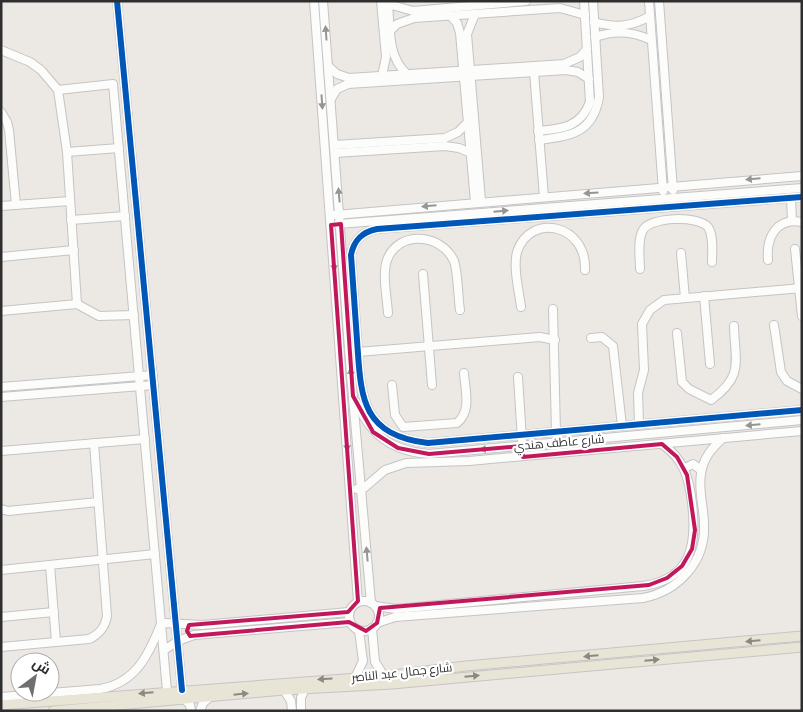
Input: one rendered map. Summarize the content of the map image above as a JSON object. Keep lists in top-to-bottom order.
{
  "streets": {
    "main road": ["شارع جمال عبد الناصر"],
    "street": ["شارع عاطف هندي"]
  },
  "north": "top right"
}
